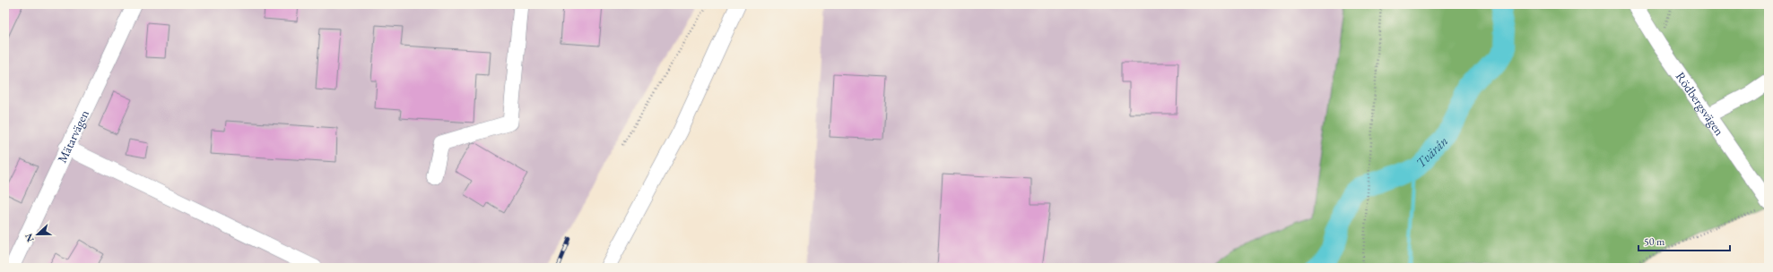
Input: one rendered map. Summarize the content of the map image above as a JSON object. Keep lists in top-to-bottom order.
{
  "streets": {
    "street": ["Rödbergsvägen", "Mätarvägen"]
  },
  "water": ["Tvärån"],
  "scale_bar": "50 m",
  "north": "left"
}
